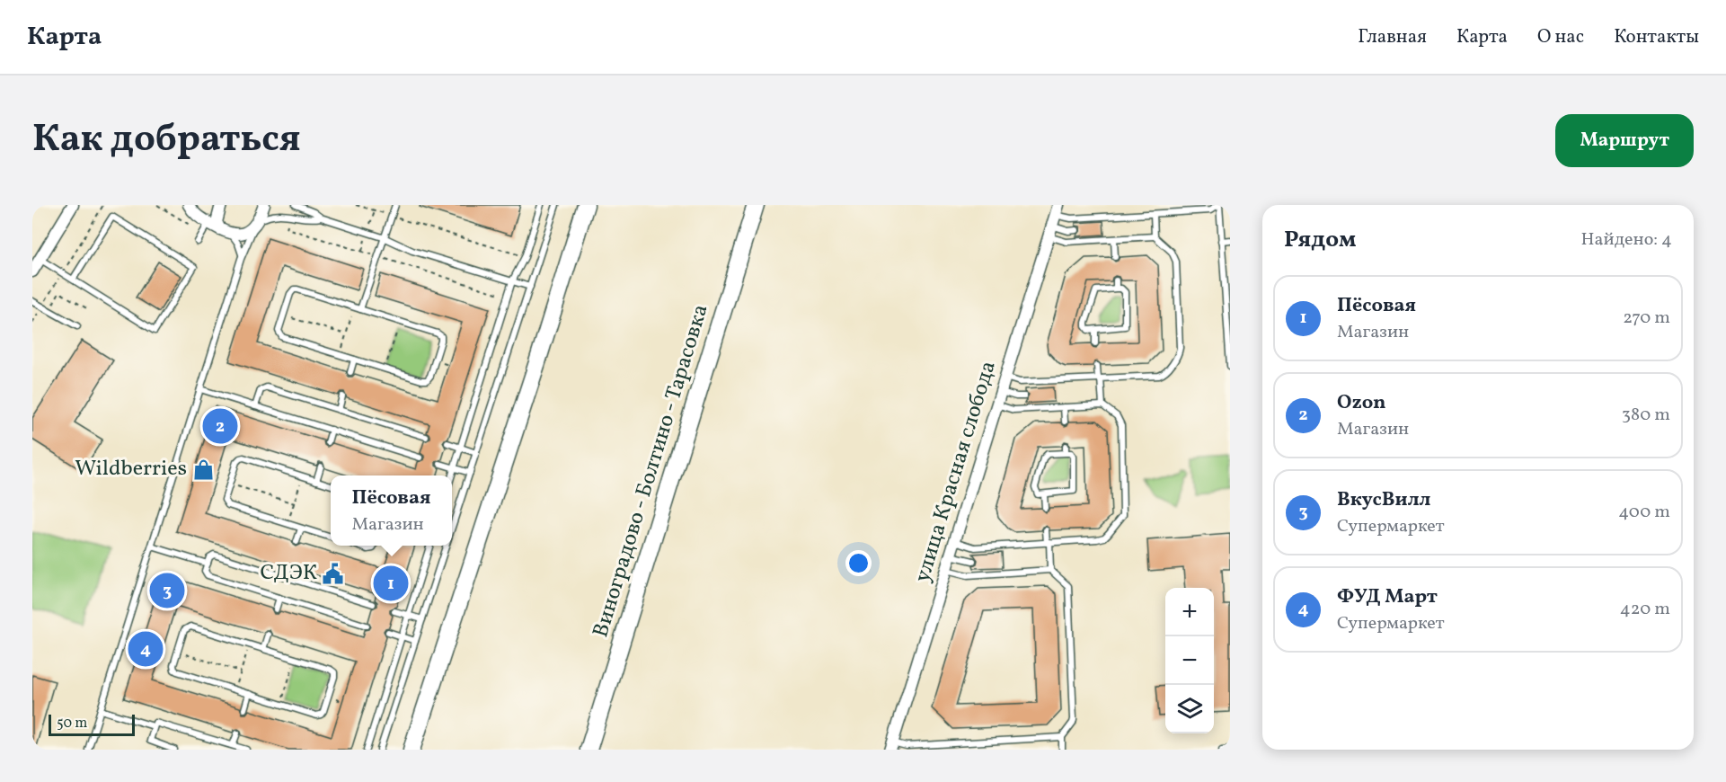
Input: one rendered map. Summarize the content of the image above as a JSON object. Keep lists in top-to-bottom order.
{
  "streets": {
    "main road": ["Виноградово - Болтино - Тарасовка"],
    "street": ["улица Красная слобода"]
  },
  "places": {
    "shop": ["Wildberries"],
    "public building": ["СДЭК"]
  },
  "scale_bar": "50 m",
  "page": {
    "header": "Карта",
    "nav": [
      "Главная",
      "Карта",
      "О нас",
      "Контакты"
    ],
    "title": "Как добраться",
    "buttons": "Маршрут",
    "heading": ["Рядом", "Найдено: 4"],
    "list": [
      {
        "mark": "1",
        "name": "Пёсовая",
        "note": "Магазин",
        "value": "270 m"
      },
      {
        "mark": "2",
        "name": "Ozon",
        "note": "Магазин",
        "value": "380 m"
      },
      {
        "mark": "3",
        "name": "ВкусВилл",
        "note": "Супермаркет",
        "value": "400 m"
      },
      {
        "mark": "4",
        "name": "ФУД Март",
        "note": "Супермаркет",
        "value": "420 m"
      }
    ],
    "pins": [
      "2",
      "1",
      "3",
      "4"
    ],
    "popup": ["Пёсовая", "Магазин"],
    "map_buttons": ["+", "−"],
    "scale": "50 m"
  }
}
